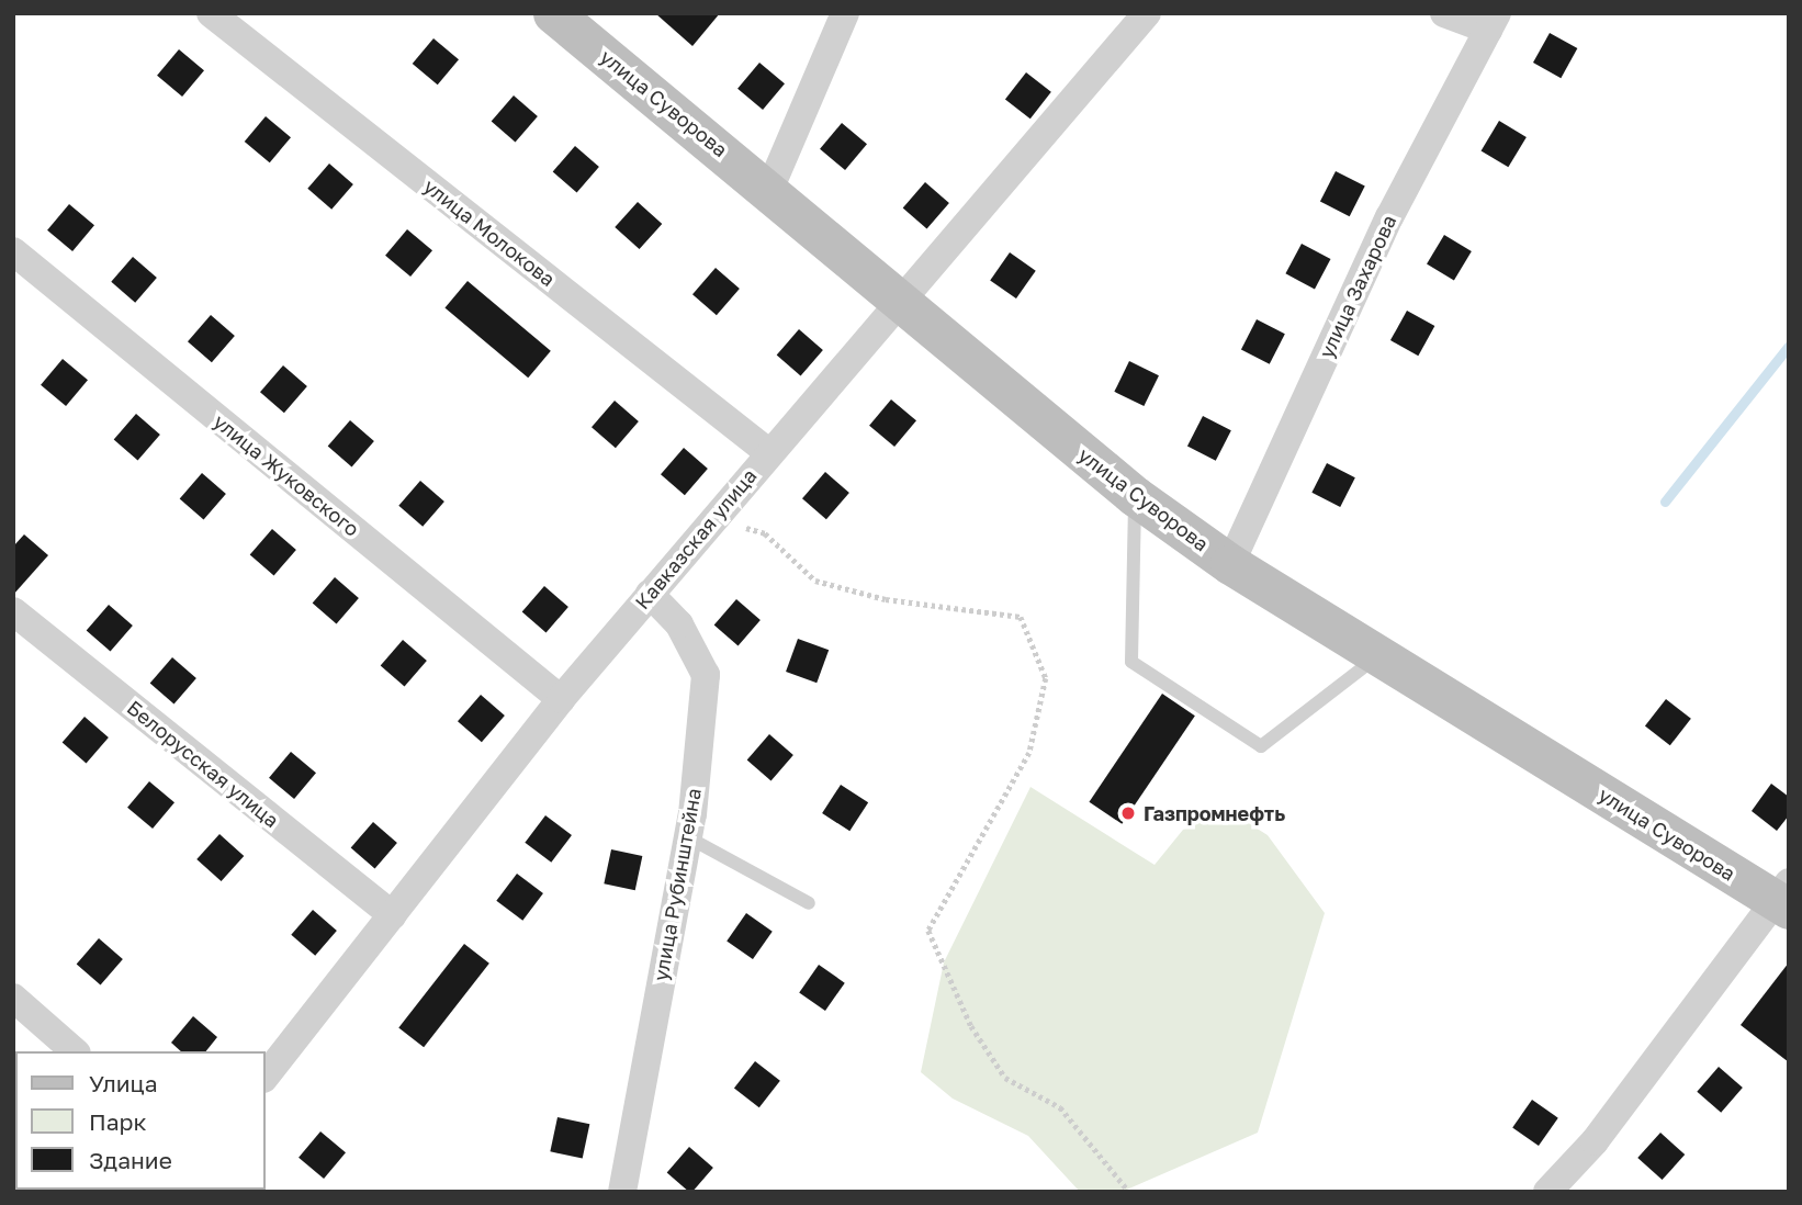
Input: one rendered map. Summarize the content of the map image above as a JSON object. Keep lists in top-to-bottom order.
{
  "streets": {
    "street": [
      "улица Суворова",
      "улица Молокова",
      "улица Захарова",
      "улица Жуковского",
      "Кавказская улица",
      "Белорусская улица",
      "улица Рубинштейна"
    ]
  },
  "crossings": [
    ["улица Суворова", "улица Захарова"],
    ["улица Суворова", "Кавказская улица"],
    ["улица Молокова", "Кавказская улица"],
    ["улица Жуковского", "Кавказская улица"],
    ["Кавказская улица", "Белорусская улица"],
    ["Кавказская улица", "улица Рубинштейна"]
  ],
  "places": ["Газпромнефть"],
  "legend": ["Улица", "Парк", "Здание"]
}
